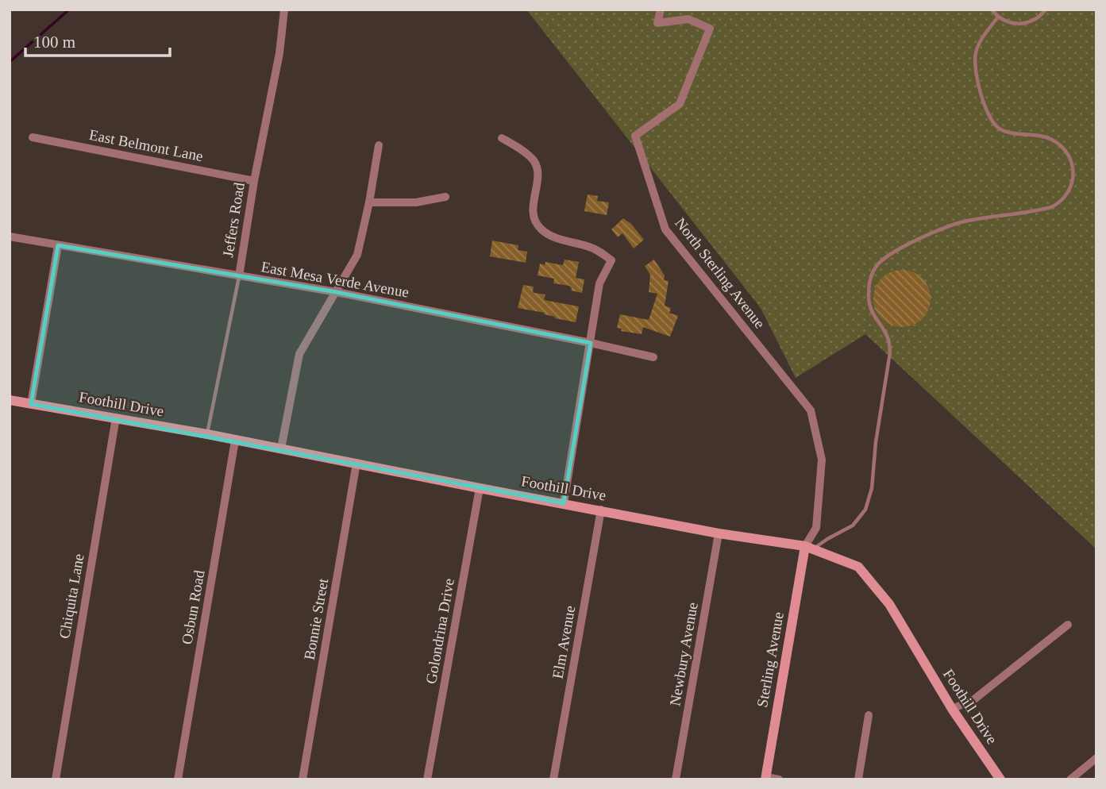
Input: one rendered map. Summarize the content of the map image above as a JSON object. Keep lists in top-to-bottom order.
{
  "streets": {
    "street": [
      "East Belmont Lane",
      "Jeffers Road",
      "North Sterling Avenue",
      "East Mesa Verde Avenue",
      "Foothill Drive",
      "Chiquita Lane",
      "Osbun Road",
      "Bonnie Street",
      "Golondrina Drive",
      "Elm Avenue",
      "Newbury Avenue",
      "Sterling Avenue"
    ]
  },
  "crossings": [
    ["East Belmont Lane", "Jeffers Road"],
    ["Jeffers Road", "East Mesa Verde Avenue"],
    ["Jeffers Road", "Foothill Drive"],
    ["North Sterling Avenue", "Foothill Drive"],
    ["North Sterling Avenue", "Sterling Avenue"],
    ["Foothill Drive", "Chiquita Lane"],
    ["Foothill Drive", "Osbun Road"],
    ["Foothill Drive", "Bonnie Street"],
    ["Foothill Drive", "Golondrina Drive"],
    ["Foothill Drive", "Elm Avenue"],
    ["Foothill Drive", "Newbury Avenue"],
    ["Foothill Drive", "Sterling Avenue"]
  ],
  "scale_bar": "100 m"
}
